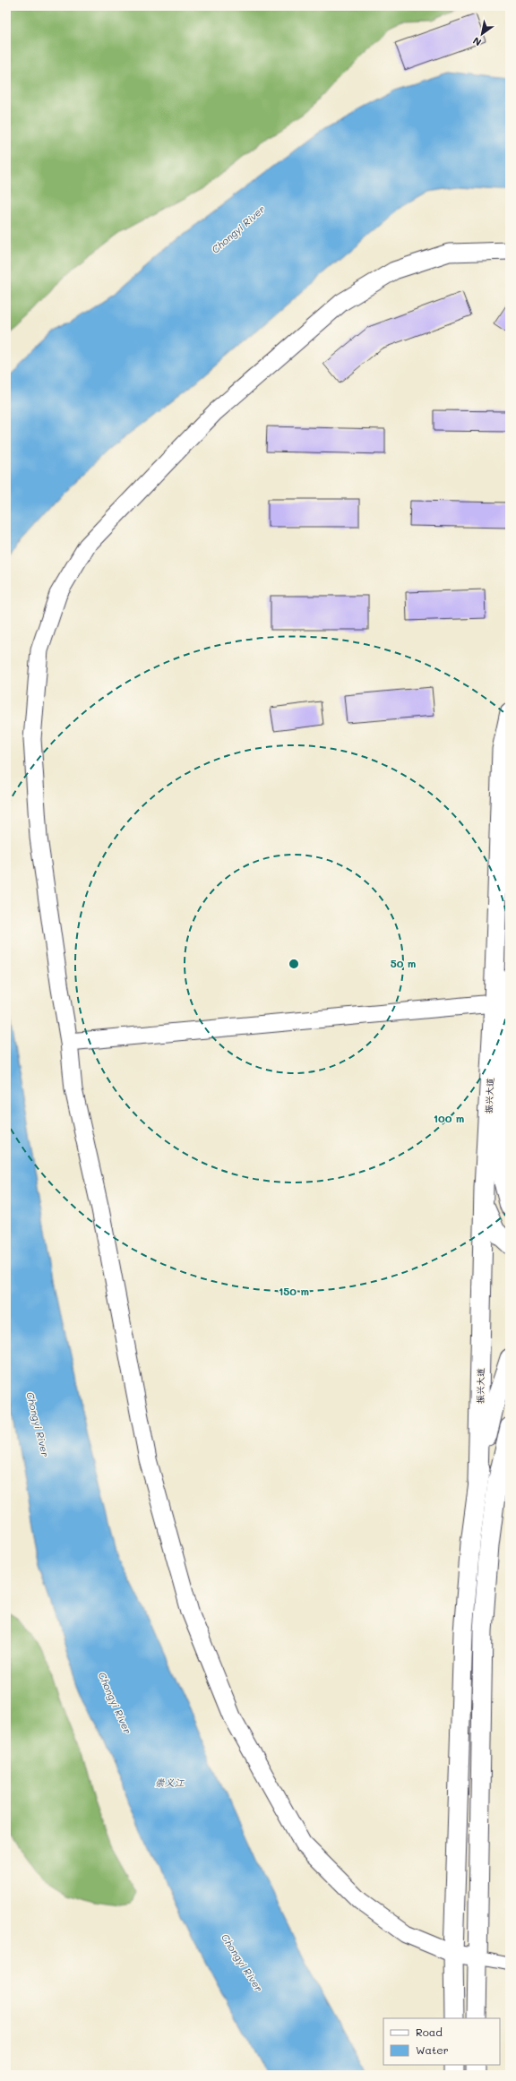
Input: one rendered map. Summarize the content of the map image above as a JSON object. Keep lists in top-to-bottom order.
{
  "streets": {
    "main road": ["振兴大道"]
  },
  "water": ["Chongyi River", "崇义江"],
  "legend": ["Road", "Water"],
  "north": "bottom left",
  "rings": ["50 m", "100 m", "150 m"]
}
